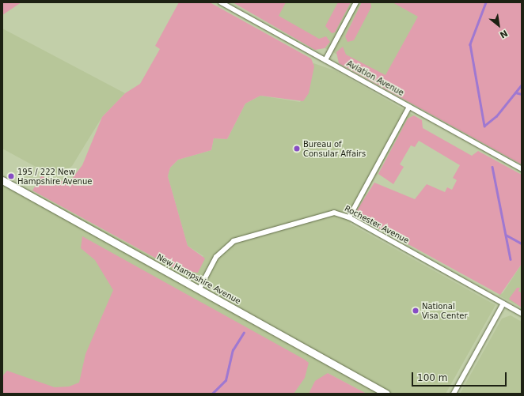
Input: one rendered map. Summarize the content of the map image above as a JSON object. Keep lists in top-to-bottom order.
{
  "streets": {
    "street": ["Aviation Avenue", "Rochester Avenue", "New Hampshire Avenue"]
  },
  "crossings": [
    ["Rochester Avenue", "New Hampshire Avenue"]
  ],
  "places": ["Bureau of Consular Affairs", "195 / 222 New Hampshire Avenue", "National Visa Center"],
  "scale_bar": "100 m",
  "north": "bottom right"
}
